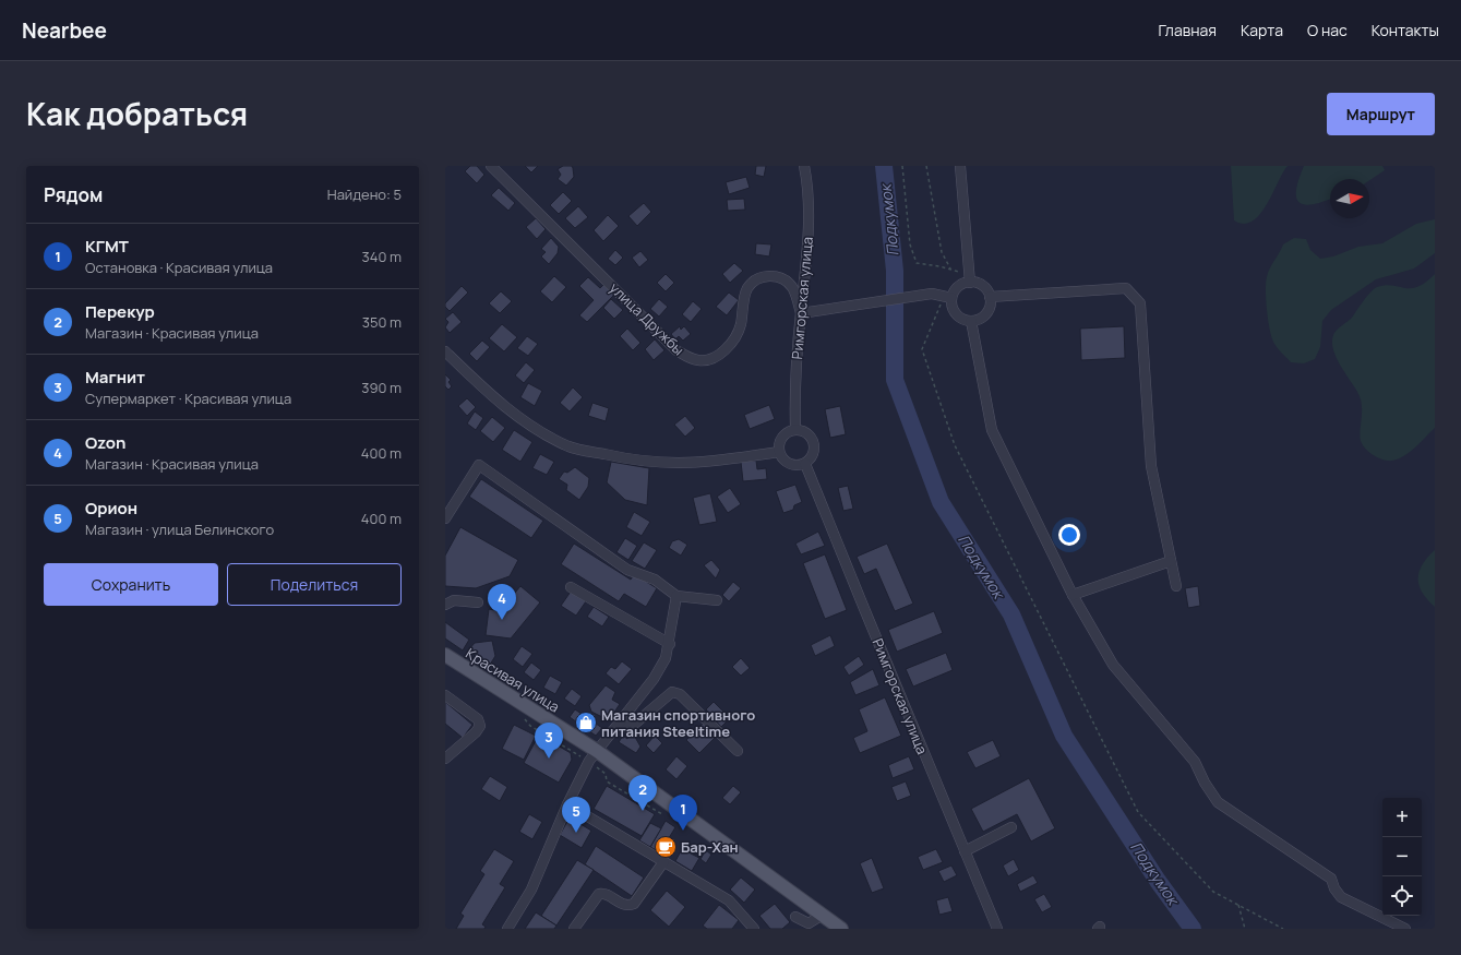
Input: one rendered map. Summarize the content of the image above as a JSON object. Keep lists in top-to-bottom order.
{
  "streets": {
    "main road": ["Красивая улица"],
    "street": ["Римгорская улица", "улица Дружбы"]
  },
  "crossings": [
    ["Римгорская улица", "улица Дружбы"]
  ],
  "water": ["Подкумок"],
  "places": {
    "shop": ["Магазин спортивного питания Steeltime"],
    "cafe": ["Бар-Хан"]
  },
  "north": "right",
  "page": {
    "header": "Nearbee",
    "nav": [
      "Главная",
      "Карта",
      "О нас",
      "Контакты"
    ],
    "title": "Как добраться",
    "buttons": [
      "Маршрут",
      ["Сохранить", "Поделиться"]
    ],
    "heading": ["Рядом", "Найдено: 5"],
    "list": [
      {
        "mark": "1",
        "name": "КГМТ",
        "note": "Остановка · Красивая улица",
        "value": "340 m"
      },
      {
        "mark": "2",
        "name": "Перекур",
        "note": "Магазин · Красивая улица",
        "value": "350 m"
      },
      {
        "mark": "3",
        "name": "Магнит",
        "note": "Супермаркет · Красивая улица",
        "value": "390 m"
      },
      {
        "mark": "4",
        "name": "Ozon",
        "note": "Магазин · Красивая улица",
        "value": "400 m"
      },
      {
        "mark": "5",
        "name": "Орион",
        "note": "Магазин · улица Белинского",
        "value": "400 m"
      }
    ],
    "pins": [
      "4",
      "3",
      "2",
      "1",
      "5"
    ],
    "map_buttons": ["+", "−"]
  }
}
